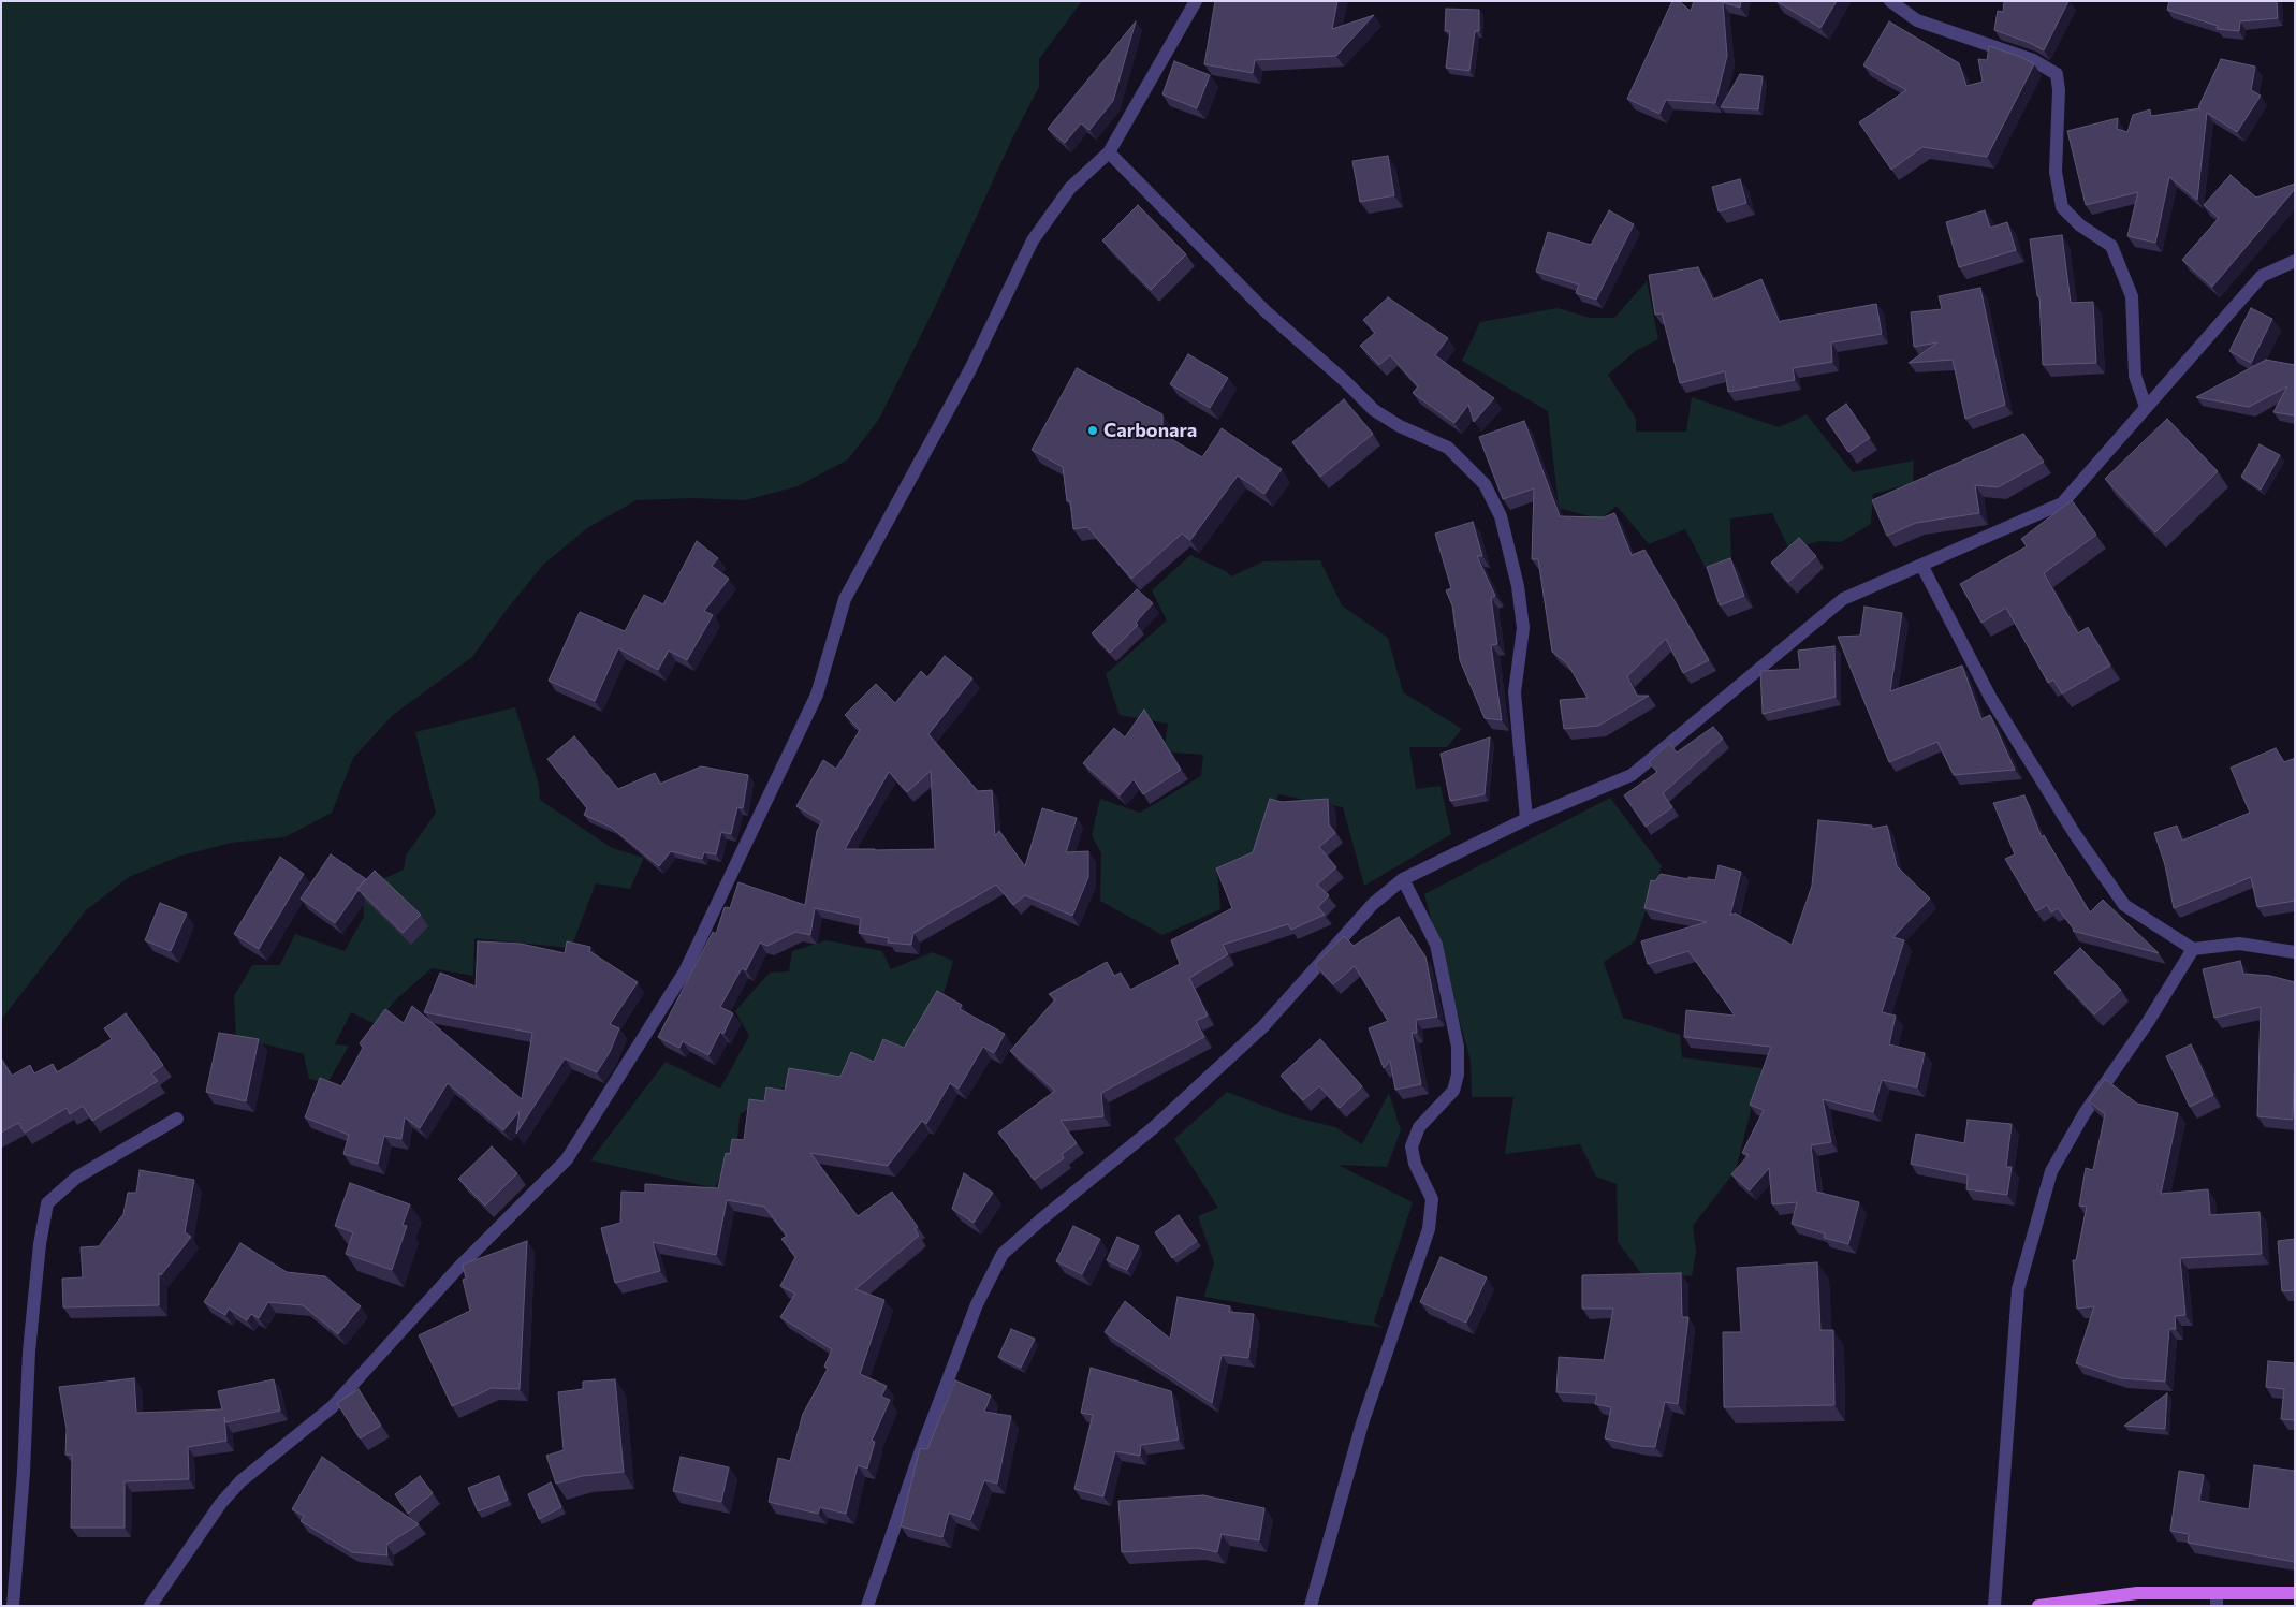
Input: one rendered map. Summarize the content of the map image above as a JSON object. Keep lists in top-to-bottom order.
{
  "places": ["Carbonara"]
}
